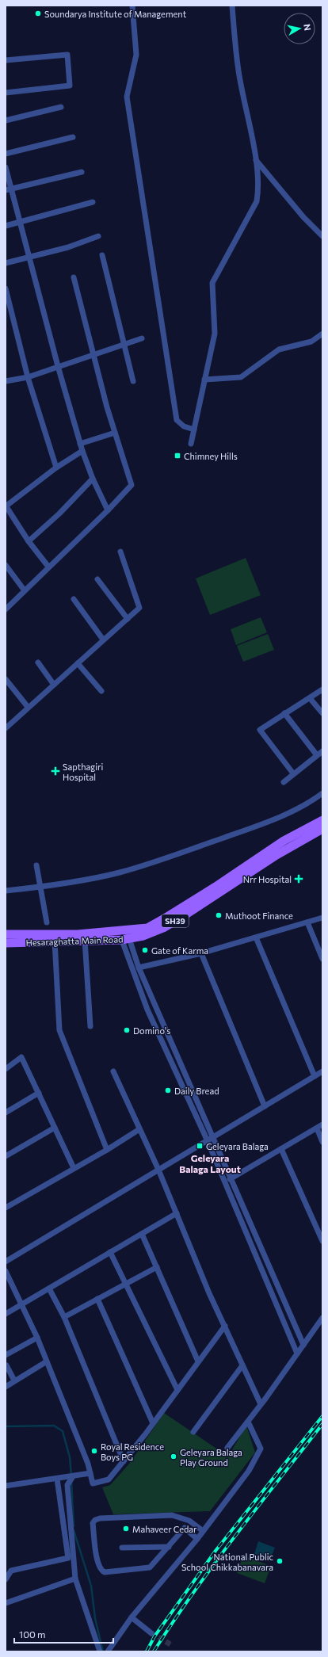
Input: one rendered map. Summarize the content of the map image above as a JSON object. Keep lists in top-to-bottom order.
{
  "streets": {
    "main road": ["SH39", "Hesaraghatta Main Road"]
  },
  "districts": ["Geleyara Balaga Layout"],
  "places": {
    "other": [
      "Soundarya Institute of Management",
      "Muthoot Finance",
      "Gate of Karma",
      "Domino's",
      "Daily Bread",
      "Royal Residence Boys PG",
      "Geleyara Balaga Play Ground",
      "Mahaveer Cedar",
      "National Public School Chikkabanavara"
    ],
    "transit": ["Chimney Hills", "Geleyara Balaga"],
    "health": ["Sapthagiri Hospital", "Nrr Hospital"]
  },
  "scale_bar": "100 m",
  "north": "right"
}
